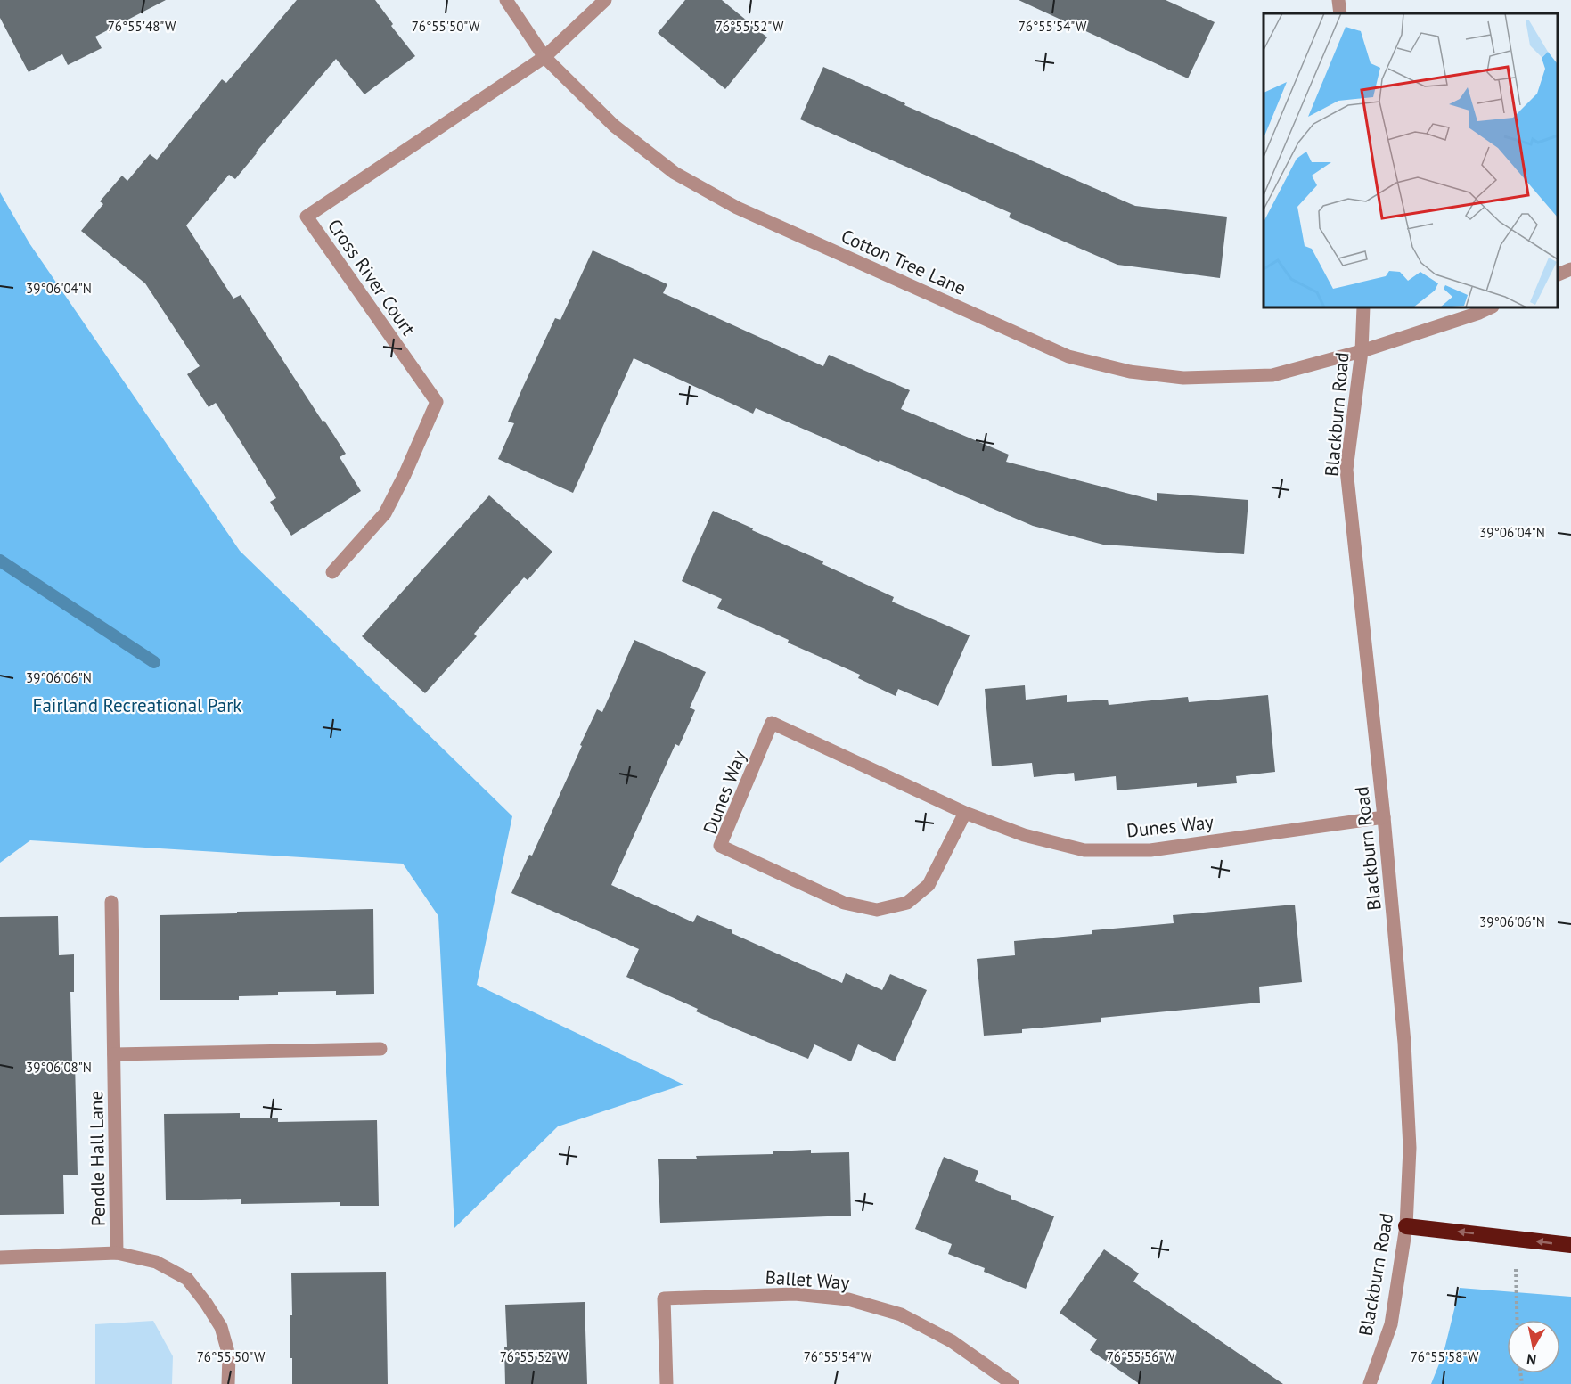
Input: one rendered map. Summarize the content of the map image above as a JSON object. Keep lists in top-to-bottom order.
{
  "streets": {
    "street": [
      "Cotton Tree Lane",
      "Cross River Court",
      "Blackburn Road",
      "Dunes Way",
      "Pendle Hall Lane",
      "Ballet Way"
    ]
  },
  "crossings": [
    ["Cotton Tree Lane", "Cross River Court"],
    ["Cotton Tree Lane", "Blackburn Road"],
    ["Blackburn Road", "Dunes Way"]
  ],
  "parks": ["Fairland Recreational Park"],
  "north": "bottom",
  "coordinates": [
    "76°55'50\"W",
    "76°55'52\"W",
    "76°55'54\"W",
    "76°55'48\"W",
    "39°06'04\"N",
    "39°06'06\"N",
    "39°06'08\"N",
    "76°55'56\"W",
    "76°55'58\"W"
  ]
}
